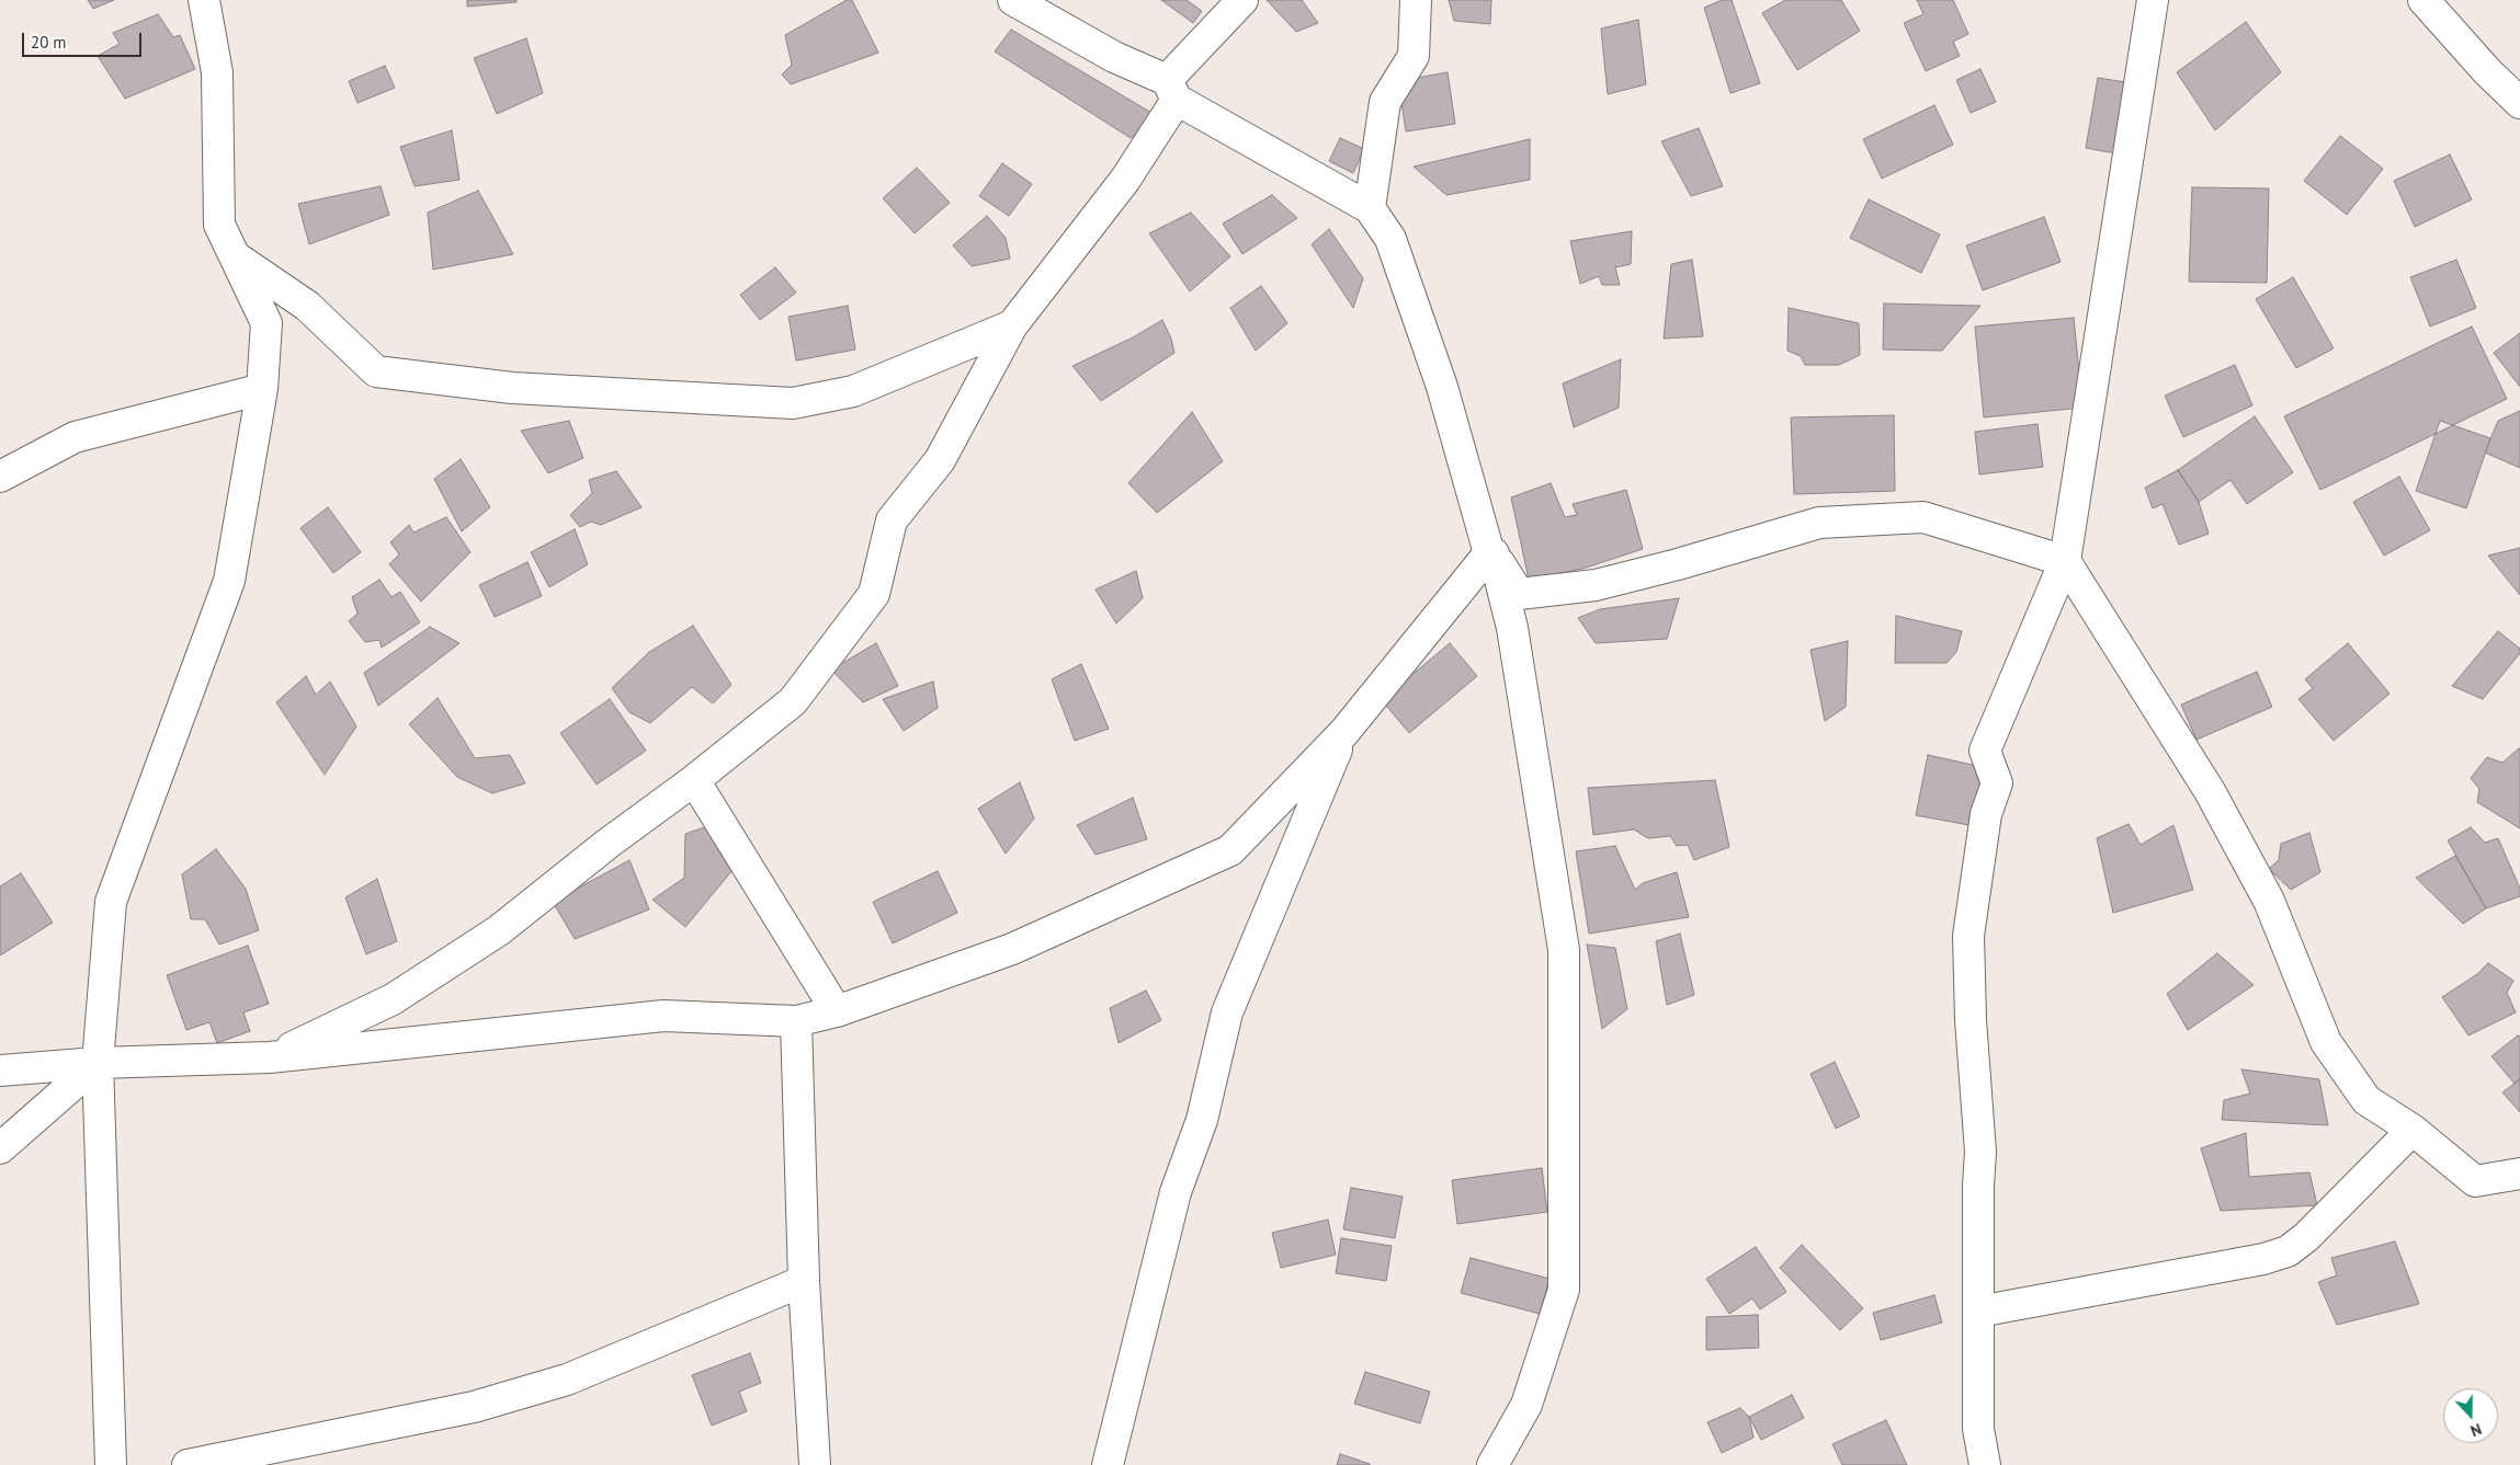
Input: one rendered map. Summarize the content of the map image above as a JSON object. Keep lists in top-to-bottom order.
{
  "scale_bar": "20 m",
  "north": "bottom"
}
